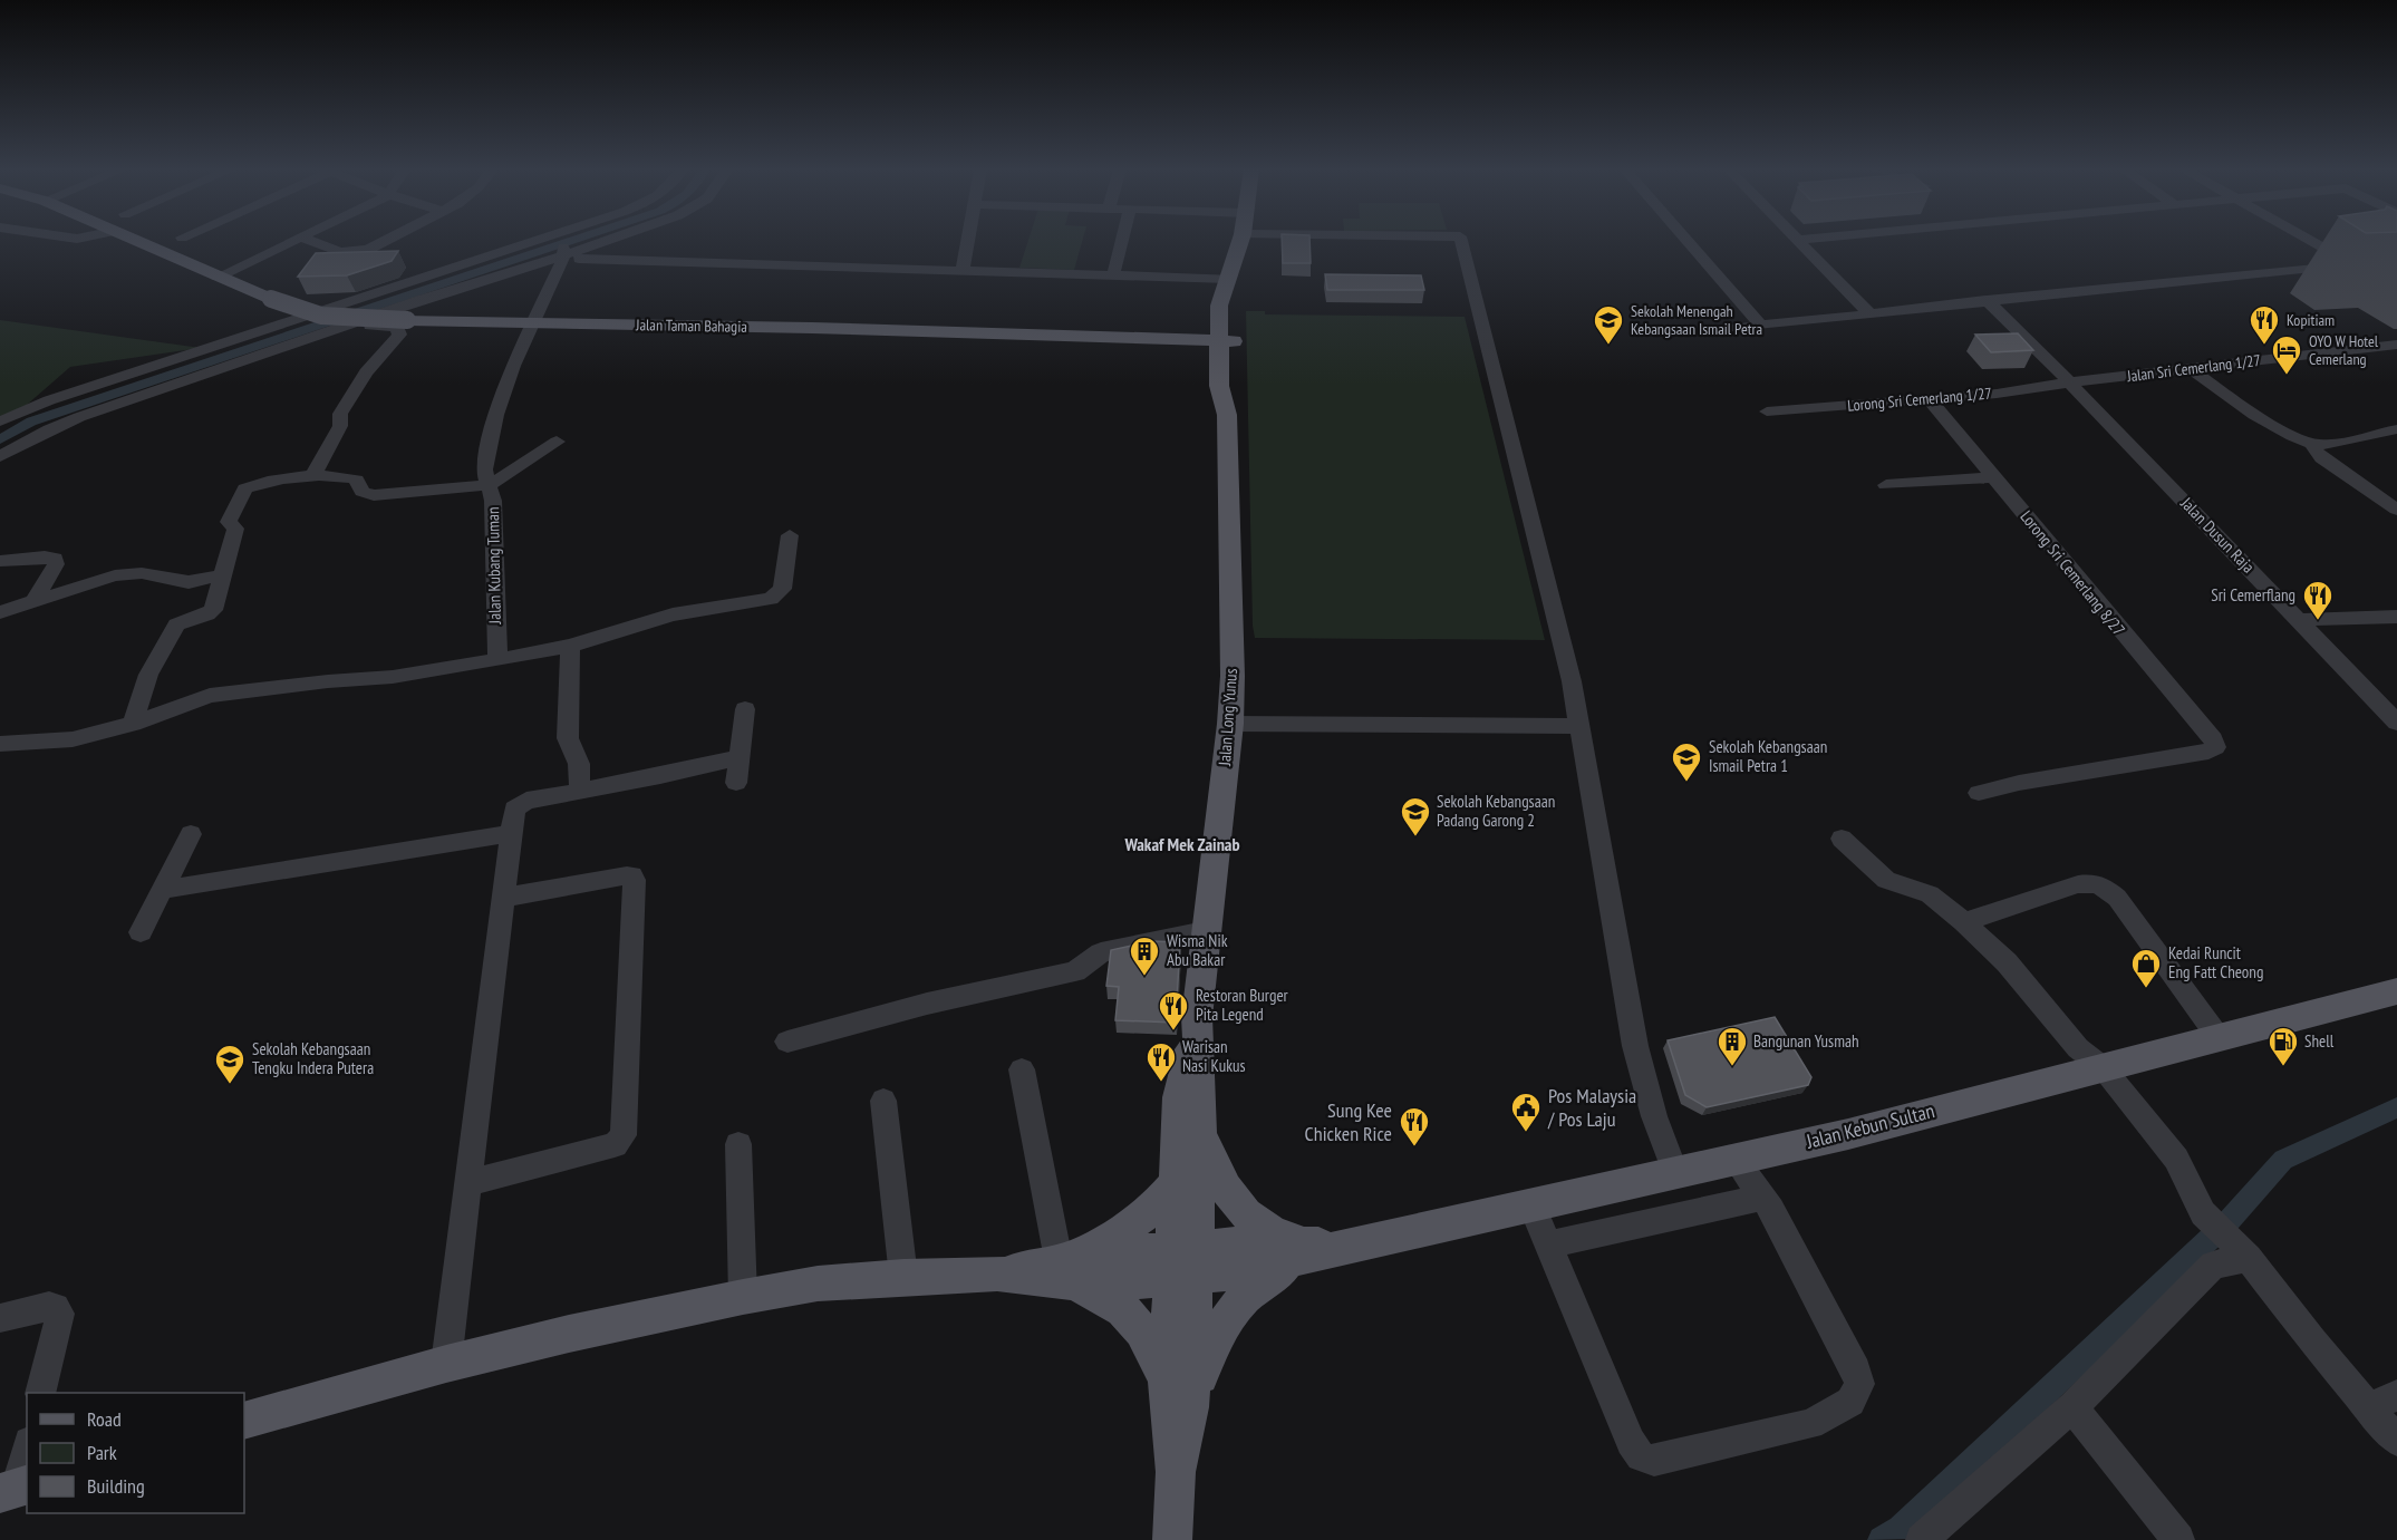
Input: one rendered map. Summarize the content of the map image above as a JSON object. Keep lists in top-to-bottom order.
{
  "streets": {
    "main road": ["Jalan Taman Bahagia", "Jalan Long Yunus", "Jalan Kebun Sultan"],
    "street": [
      "Jalan Sri Cemerlang 1/27",
      "Lorong Sri Cemerlang 1/27",
      "Jalan Dusun Raja",
      "Jalan Kubang Tuman",
      "Lorong Sri Cemerlang 8/27"
    ]
  },
  "crossings": [
    ["Jalan Taman Bahagia", "Jalan Kubang Tuman"],
    ["Jalan Taman Bahagia", "Jalan Long Yunus"],
    ["Jalan Sri Cemerlang 1/27", "Lorong Sri Cemerlang 1/27"],
    ["Jalan Sri Cemerlang 1/27", "Jalan Dusun Raja"],
    ["Lorong Sri Cemerlang 1/27", "Jalan Dusun Raja"],
    ["Lorong Sri Cemerlang 1/27", "Lorong Sri Cemerlang 8/27"],
    ["Jalan Long Yunus", "Jalan Kebun Sultan"]
  ],
  "districts": ["Wakaf Mek Zainab"],
  "places": {
    "school or university": [
      "Sekolah Menengah Kebangsaan Ismail Petra",
      "Sekolah Kebangsaan Ismail Petra 1",
      "Sekolah Kebangsaan Padang Garong 2",
      "Sekolah Kebangsaan Tengku Indera Putera"
    ],
    "restaurant": [
      "Kopitiam",
      "Sri Cemerflang",
      "Restoran Burger Pita Legend",
      "Warisan Nasi Kukus",
      "Sung Kee Chicken Rice"
    ],
    "hotel": ["OYO W Hotel Cemerlang"],
    "building": ["Wisma Nik Abu Bakar", "Bangunan Yusmah"],
    "shop": ["Kedai Runcit Eng Fatt Cheong"],
    "fuel station": ["Shell"],
    "public building": ["Pos Malaysia / Pos Laju"]
  },
  "legend": ["Road", "Park", "Building"]
}
